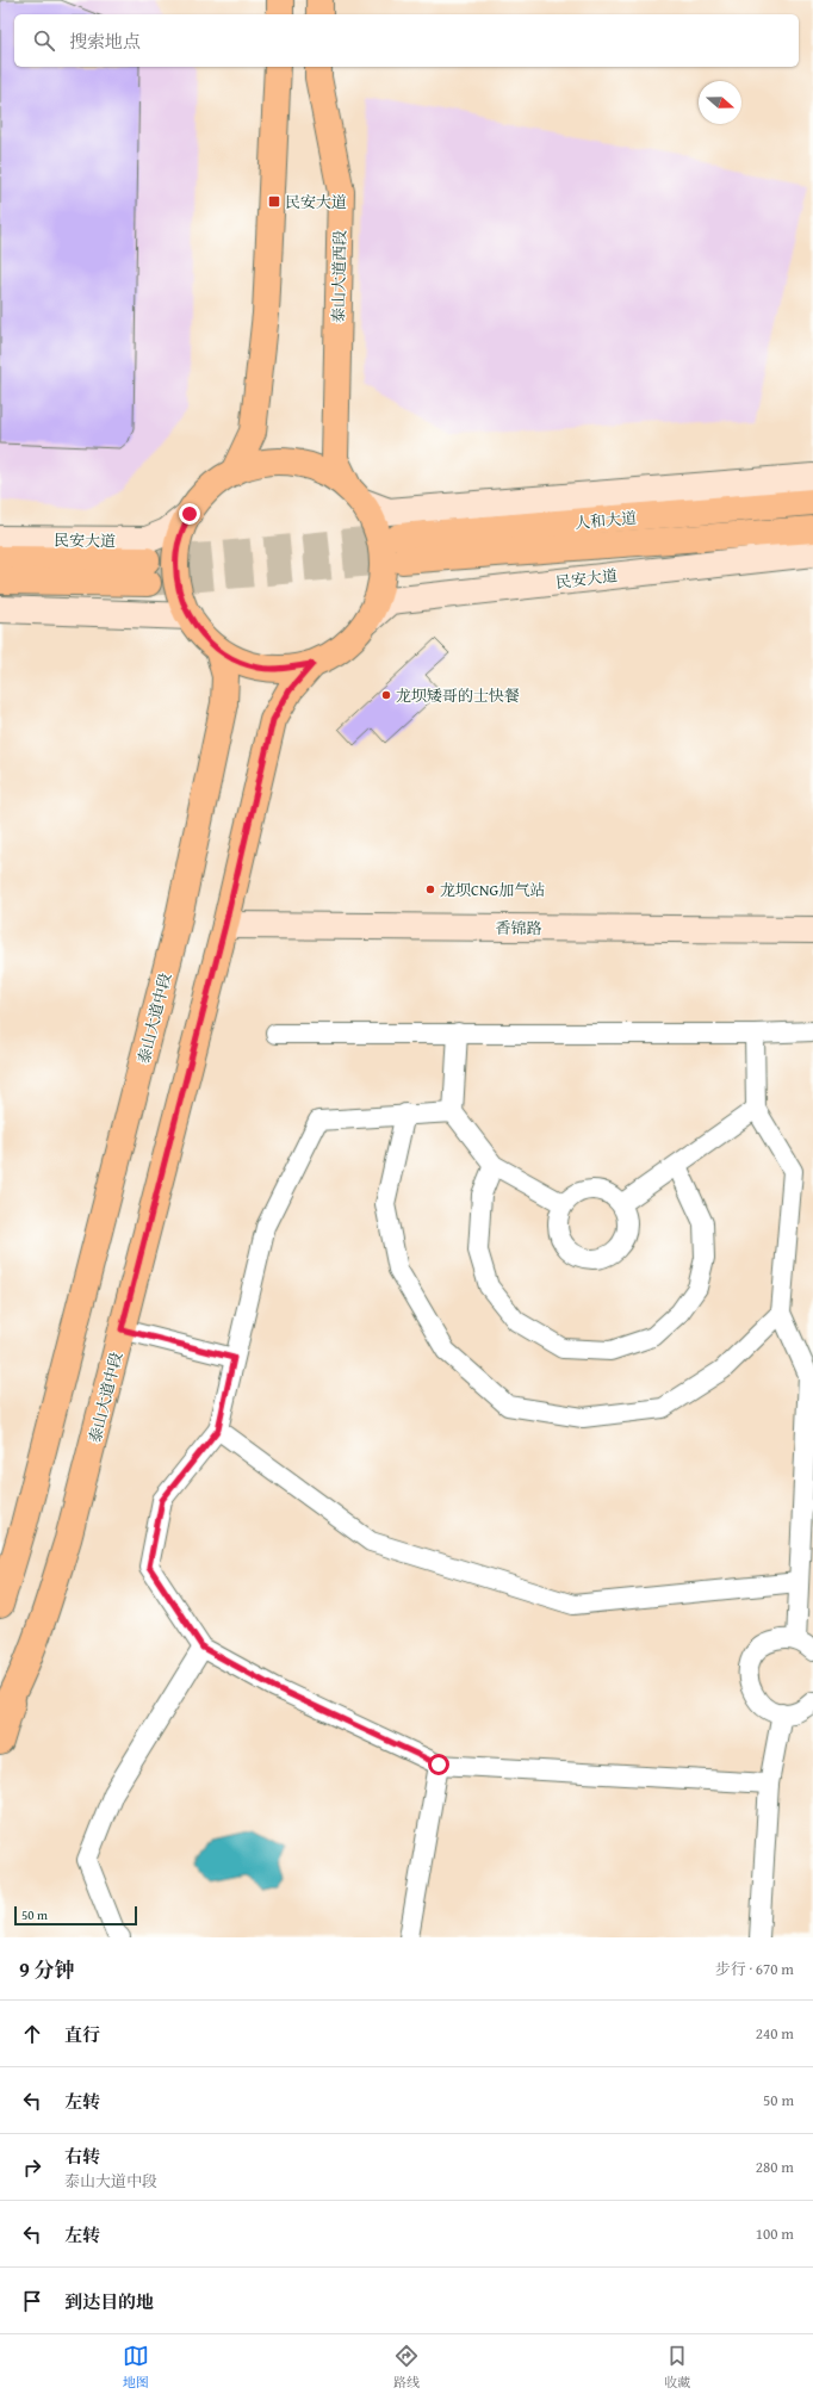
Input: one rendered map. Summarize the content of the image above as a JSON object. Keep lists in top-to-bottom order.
{
  "streets": {
    "main road": [
      "泰山大道西段",
      "人和大道",
      "民安大道",
      "泰山大道中段"
    ],
    "street": ["香锦路"]
  },
  "crossings": [
    ["泰山大道西段", "民安大道"],
    ["香锦路", "泰山大道中段"]
  ],
  "places": {
    "transit": ["民安大道"],
    "other": ["龙坝矮哥的士快餐", "龙坝CNG加气站"]
  },
  "scale_bar": "50 m",
  "north": "right",
  "page": {
    "search": "搜索地点",
    "scale": "50 m",
    "heading": ["9 分钟", "步行 · 670 m"],
    "list": [
      ["直行", "240 m"],
      ["左转", "50 m"],
      ["右转", "泰山大道中段", "280 m"],
      ["左转", "100 m"],
      "到达目的地"
    ],
    "nav": ["地图", "路线", "收藏"]
  }
}
